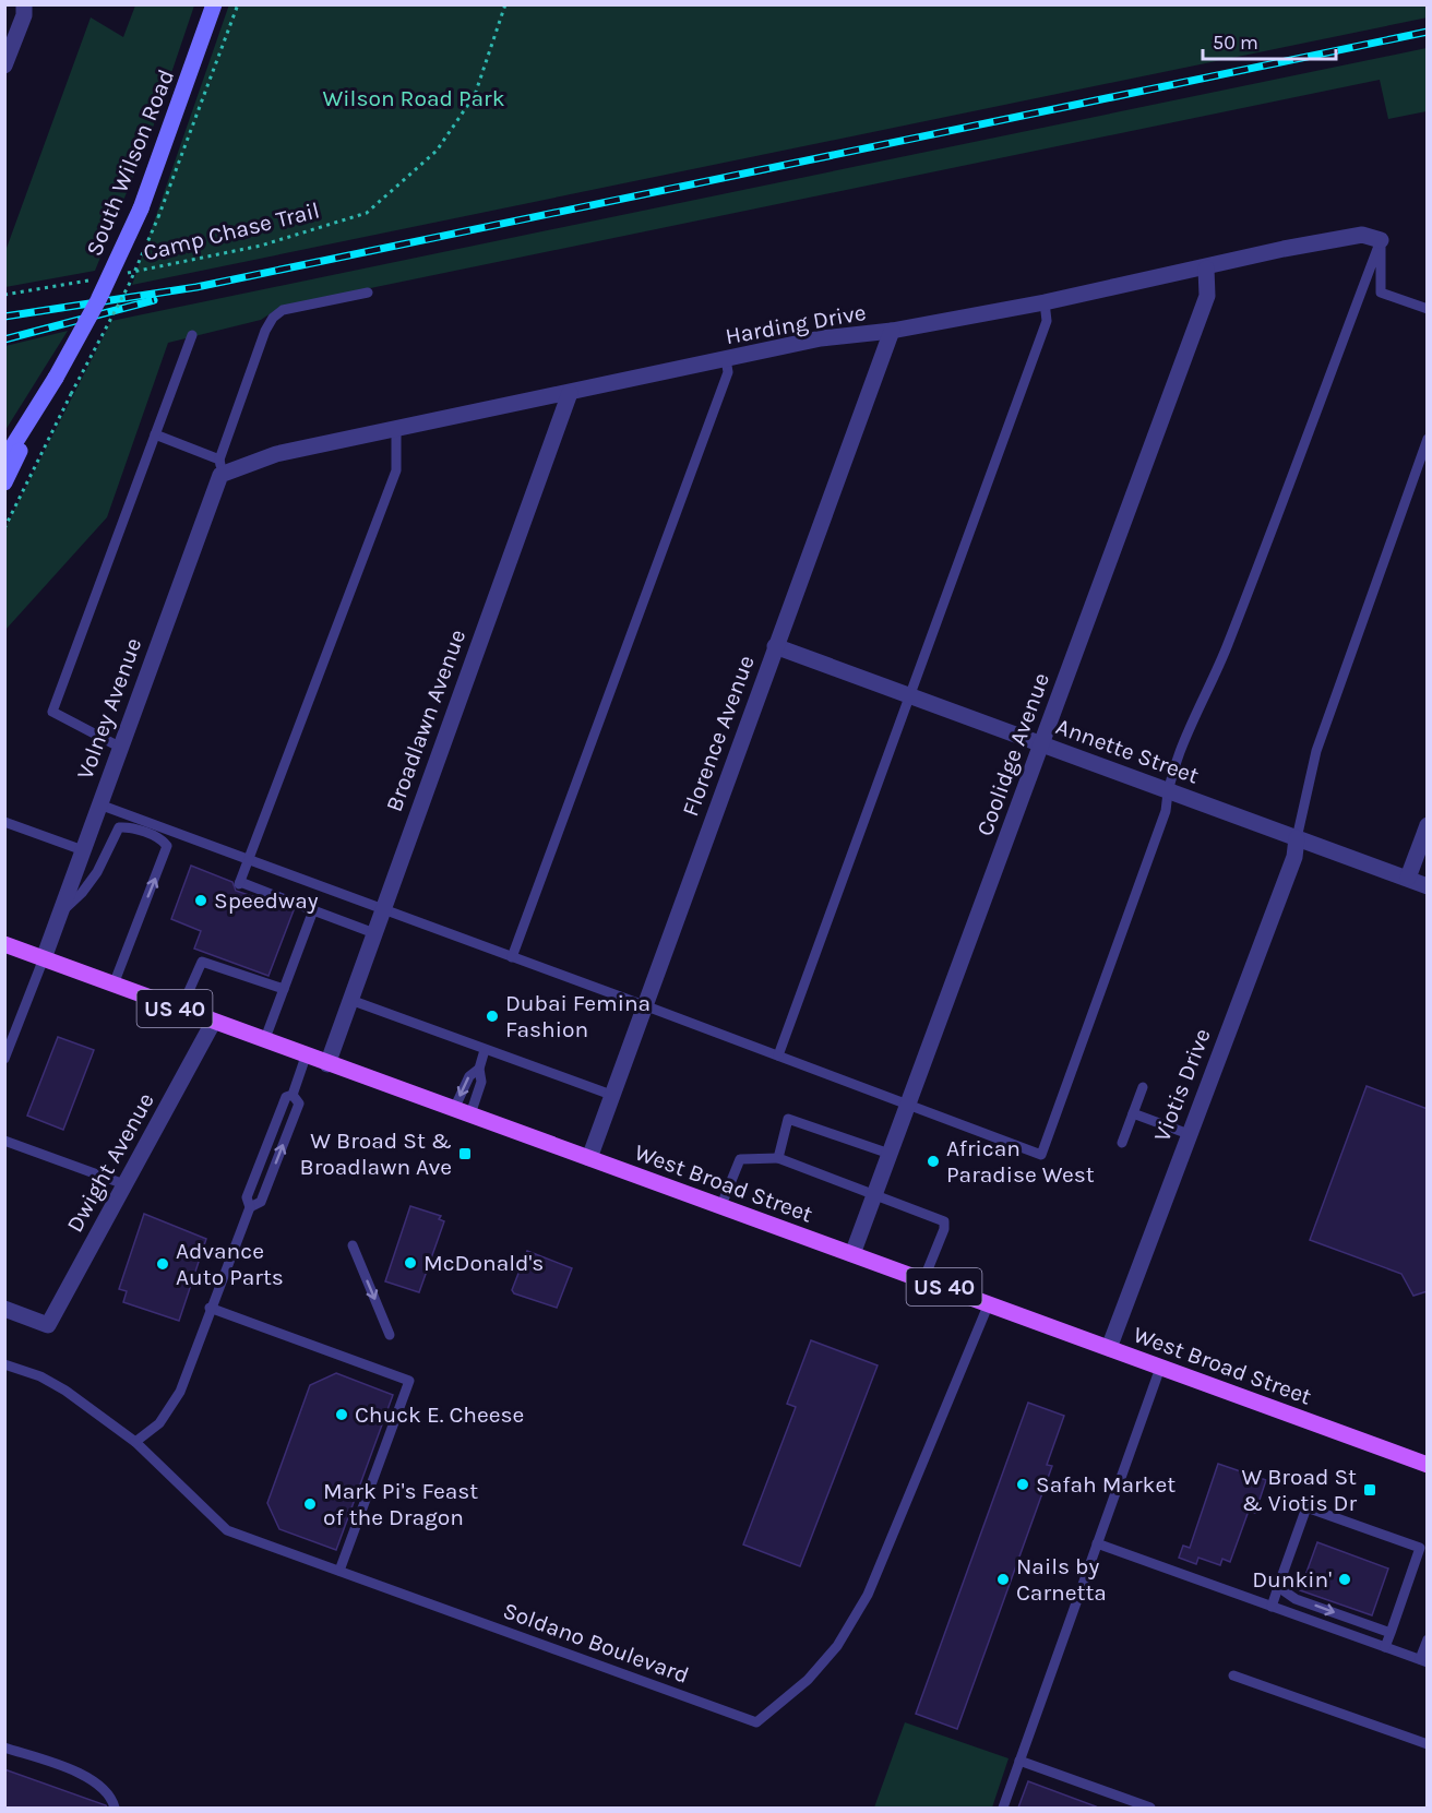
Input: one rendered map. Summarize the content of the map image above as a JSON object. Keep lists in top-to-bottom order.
{
  "streets": {
    "main road": ["South Wilson Road", "US 40", "West Broad Street"],
    "street": [
      "Harding Drive",
      "Volney Avenue",
      "Broadlawn Avenue",
      "Florence Avenue",
      "Annette Street",
      "Coolidge Avenue",
      "Viotis Drive",
      "Dwight Avenue"
    ],
    "lane": ["Soldano Boulevard"],
    "path": ["Camp Chase Trail"]
  },
  "crossings": [
    ["Harding Drive", "Volney Avenue"],
    ["Harding Drive", "Broadlawn Avenue"],
    ["Harding Drive", "Florence Avenue"],
    ["Harding Drive", "Coolidge Avenue"],
    ["Volney Avenue", "West Broad Street"],
    ["Broadlawn Avenue", "West Broad Street"],
    ["Florence Avenue", "Annette Street"],
    ["Florence Avenue", "West Broad Street"],
    ["Annette Street", "Coolidge Avenue"],
    ["Annette Street", "Viotis Drive"],
    ["Coolidge Avenue", "West Broad Street"],
    ["Viotis Drive", "West Broad Street"],
    ["Dwight Avenue", "West Broad Street"],
    ["West Broad Street", "Soldano Boulevard"]
  ],
  "parks": ["Wilson Road Park"],
  "places": {
    "other": [
      "Speedway",
      "Dubai Femina Fashion",
      "African Paradise West",
      "McDonald's",
      "Advance Auto Parts",
      "Chuck E. Cheese",
      "Safah Market",
      "Mark Pi's Feast of the Dragon",
      "Nails by Carnetta",
      "Dunkin'"
    ],
    "transit": ["W Broad St & Broadlawn Ave", "W Broad St & Viotis Dr"]
  },
  "scale_bar": "50 m"
}
